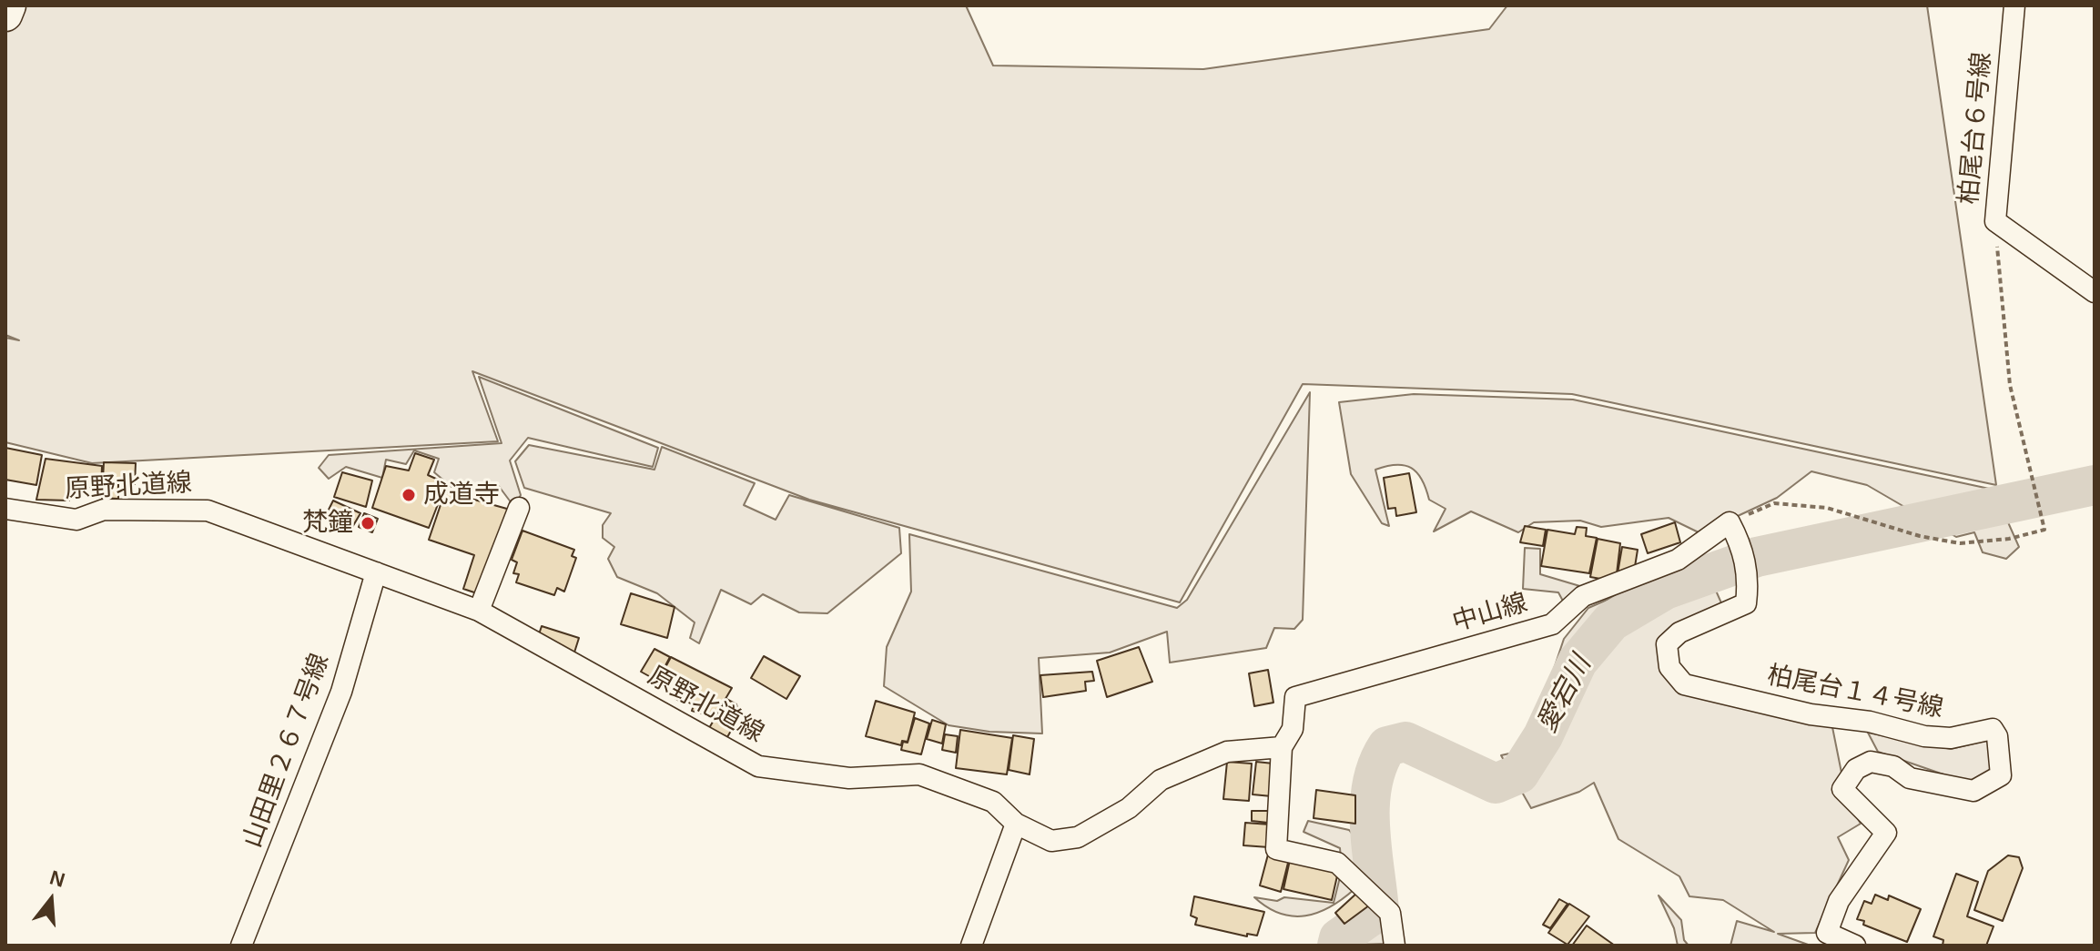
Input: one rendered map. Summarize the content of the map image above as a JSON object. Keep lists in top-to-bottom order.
{
  "streets": {
    "street": [
      "柏尾台６号線",
      "原野北道線",
      "中山線",
      "柏尾台１４号線",
      "山田里２６７号線"
    ]
  },
  "crossings": [
    ["原野北道線", "中山線"],
    ["原野北道線", "山田里２６７号線"],
    ["中山線", "柏尾台１４号線"]
  ],
  "water": ["愛宕川"],
  "places": ["成道寺", "梵鐘"],
  "north": "top"
}
